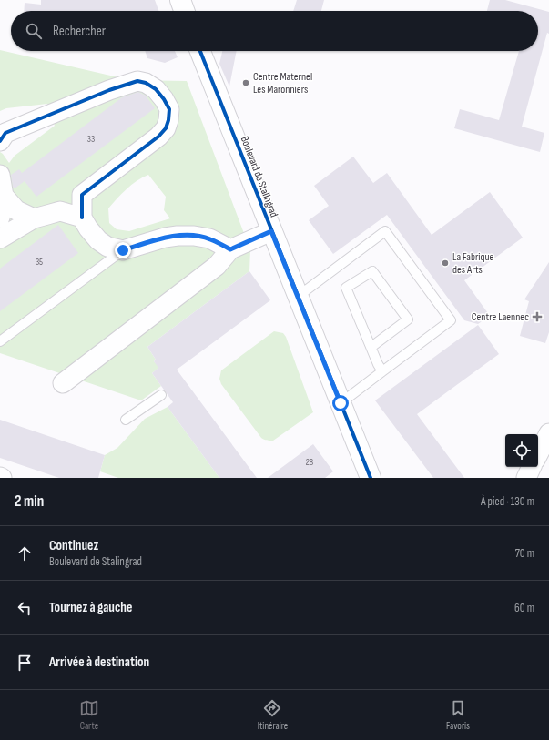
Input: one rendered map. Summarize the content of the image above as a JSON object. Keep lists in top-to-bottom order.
{
  "streets": {
    "main road": ["Boulevard de Stalingrad"]
  },
  "places": {
    "other": ["Centre Maternel Les Maronniers", "La Fabrique des Arts"],
    "health": ["Centre Laennec"]
  },
  "house_numbers": ["33", "35", "28"],
  "page": {
    "search": "Rechercher",
    "heading": ["2 min", "À pied · 130 m"],
    "list": [
      ["Continuez", "Boulevard de Stalingrad", "70 m"],
      ["Tournez à gauche", "60 m"],
      "Arrivée à destination"
    ],
    "nav": ["Carte", "Itinéraire", "Favoris"]
  }
}
